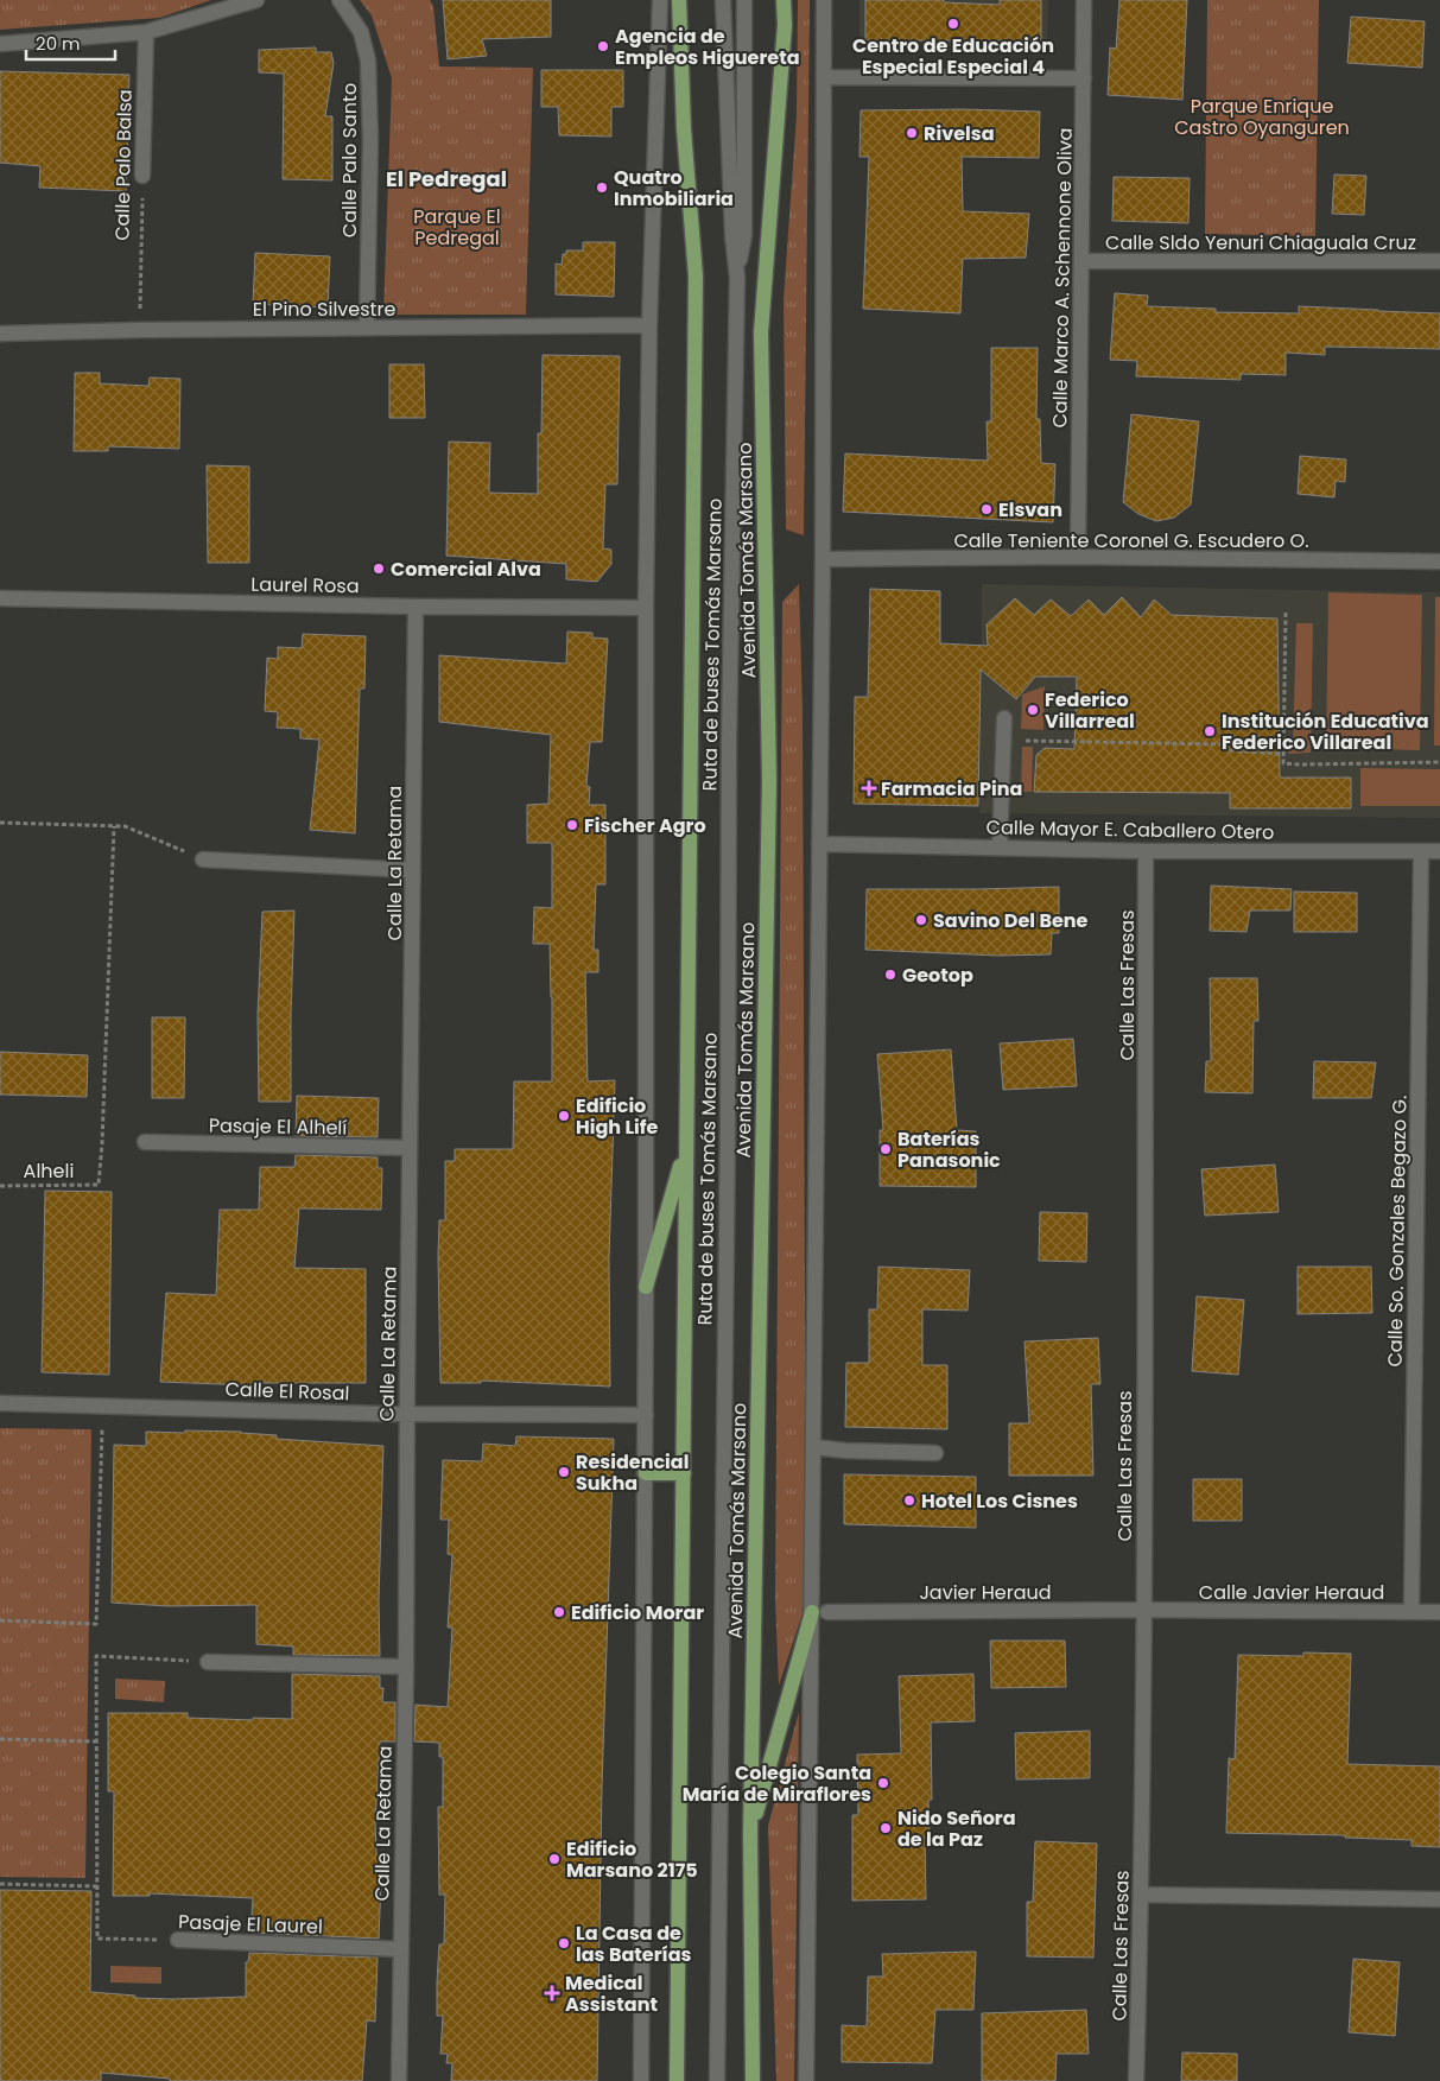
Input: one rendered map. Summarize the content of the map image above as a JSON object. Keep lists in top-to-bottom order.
{
  "streets": {
    "main road": ["Avenida Tomás Marsano"],
    "street": [
      "Calle Palo Santo",
      "Calle Palo Balsa",
      "Calle Sldo Yenuri Chiaguala Cruz",
      "Calle Marco A. Schennone Oliva",
      "El Pino Silvestre",
      "Calle Teniente Coronel G. Escudero O.",
      "Laurel Rosa",
      "Ruta de buses Tomás Marsano",
      "Calle Mayor E. Caballero Otero",
      "Calle La Retama",
      "Calle Las Fresas",
      "Pasaje El Alhelí",
      "Calle So. Gonzales Begazo G.",
      "Calle El Rosal",
      "Javier Heraud",
      "Calle Javier Heraud",
      "Pasaje El Laurel"
    ],
    "path": ["Alheli"]
  },
  "crossings": [
    ["Calle Palo Santo", "El Pino Silvestre"],
    ["Calle Sldo Yenuri Chiaguala Cruz", "Calle Marco A. Schennone Oliva"],
    ["Calle Marco A. Schennone Oliva", "Calle Teniente Coronel G. Escudero O."],
    ["Laurel Rosa", "Calle La Retama"],
    ["Calle Mayor E. Caballero Otero", "Calle Las Fresas"],
    ["Calle Mayor E. Caballero Otero", "Calle So. Gonzales Begazo G."],
    ["Calle La Retama", "Pasaje El Alhelí"],
    ["Calle La Retama", "Calle El Rosal"],
    ["Calle La Retama", "Pasaje El Laurel"],
    ["Calle Las Fresas", "Javier Heraud"],
    ["Calle Las Fresas", "Calle Javier Heraud"],
    ["Calle So. Gonzales Begazo G.", "Calle Javier Heraud"],
    ["Javier Heraud", "Calle Javier Heraud"]
  ],
  "districts": ["El Pedregal"],
  "parks": ["Parque Enrique Castro Oyanguren", "Parque El Pedregal"],
  "places": {
    "other": [
      "Centro de Educación Especial Especial 4",
      "Agencia de Empleos Higuereta",
      "Rivelsa",
      "Quatro Inmobiliaria",
      "Elsvan",
      "Comercial Alva",
      "Federico Villarreal",
      "Institución Educativa Federico Villareal",
      "Fischer Agro",
      "Savino Del Bene",
      "Geotop",
      "Edificio High Life",
      "Baterías Panasonic",
      "Residencial Sukha",
      "Hotel Los Cisnes",
      "Edificio Morar",
      "Colegio Santa María de Miraflores",
      "Nido Señora de la Paz",
      "Edificio Marsano 2175",
      "La Casa de las Baterías"
    ],
    "health": ["Farmacia Pina", "Medical Assistant"]
  },
  "scale_bar": "20 m"
}
